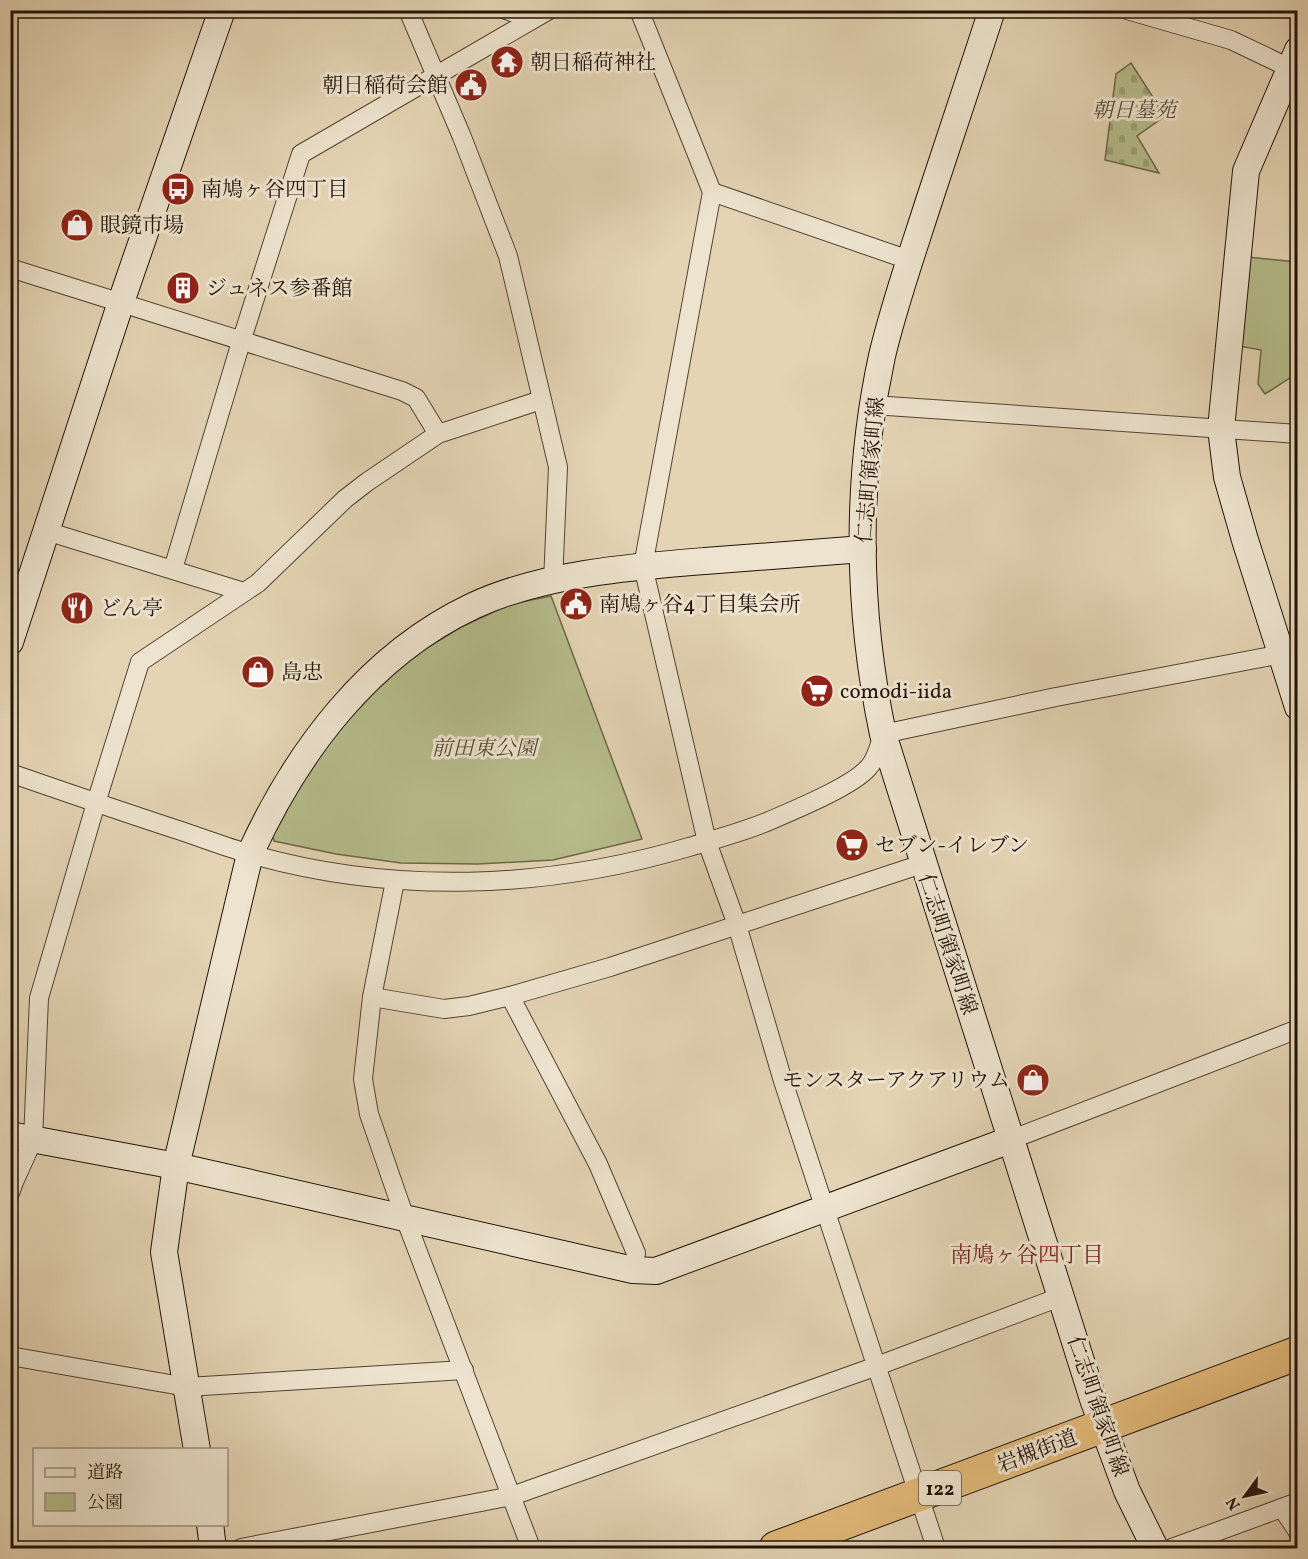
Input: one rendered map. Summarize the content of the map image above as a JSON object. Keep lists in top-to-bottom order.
{
  "streets": {
    "highway": ["岩槻街道", "122"],
    "street": ["仁志町領家町線"]
  },
  "crossings": [
    ["仁志町領家町線", "岩槻街道"]
  ],
  "districts": ["南鳩ヶ谷四丁目"],
  "parks": ["朝日墓苑", "前田東公園"],
  "places": {
    "temple": ["朝日稲荷神社"],
    "public building": ["朝日稲荷会館", "南鳩ヶ谷4丁目集会所"],
    "bus stop": ["南鳩ヶ谷四丁目"],
    "shop": ["眼鏡市場", "島忠", "モンスターアクアリウム"],
    "building": ["ジュネス参番館"],
    "restaurant": ["どん亭"],
    "supermarket": ["comodi-iida", "セブン-イレブン"]
  },
  "legend": ["道路", "公園"],
  "north": "bottom left"
}
